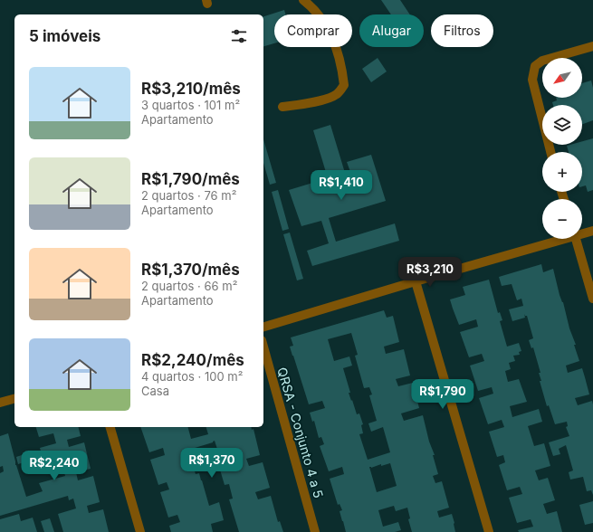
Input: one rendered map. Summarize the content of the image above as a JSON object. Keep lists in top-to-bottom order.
{
  "streets": {
    "street": ["QRSA - Conjunto 4 a 5"]
  },
  "north": "bottom left",
  "page": {
    "chip": ["Comprar", "Alugar", "Filtros"],
    "heading": "5 imóveis",
    "map_buttons": ["+", "−"],
    "list": [
      {
        "name": "R$3,210/mês",
        "note": "3 quartos · 101 m² · Apartamento"
      },
      {
        "name": "R$1,790/mês",
        "note": "2 quartos · 76 m² · Apartamento"
      },
      {
        "name": "R$1,370/mês",
        "note": "2 quartos · 66 m² · Apartamento"
      },
      {
        "name": "R$2,240/mês",
        "note": "4 quartos · 100 m² · Casa"
      }
    ],
    "price": [
      "R$1,410",
      "R$3,210",
      "R$1,790",
      "R$1,370",
      "R$2,240"
    ]
  }
}
